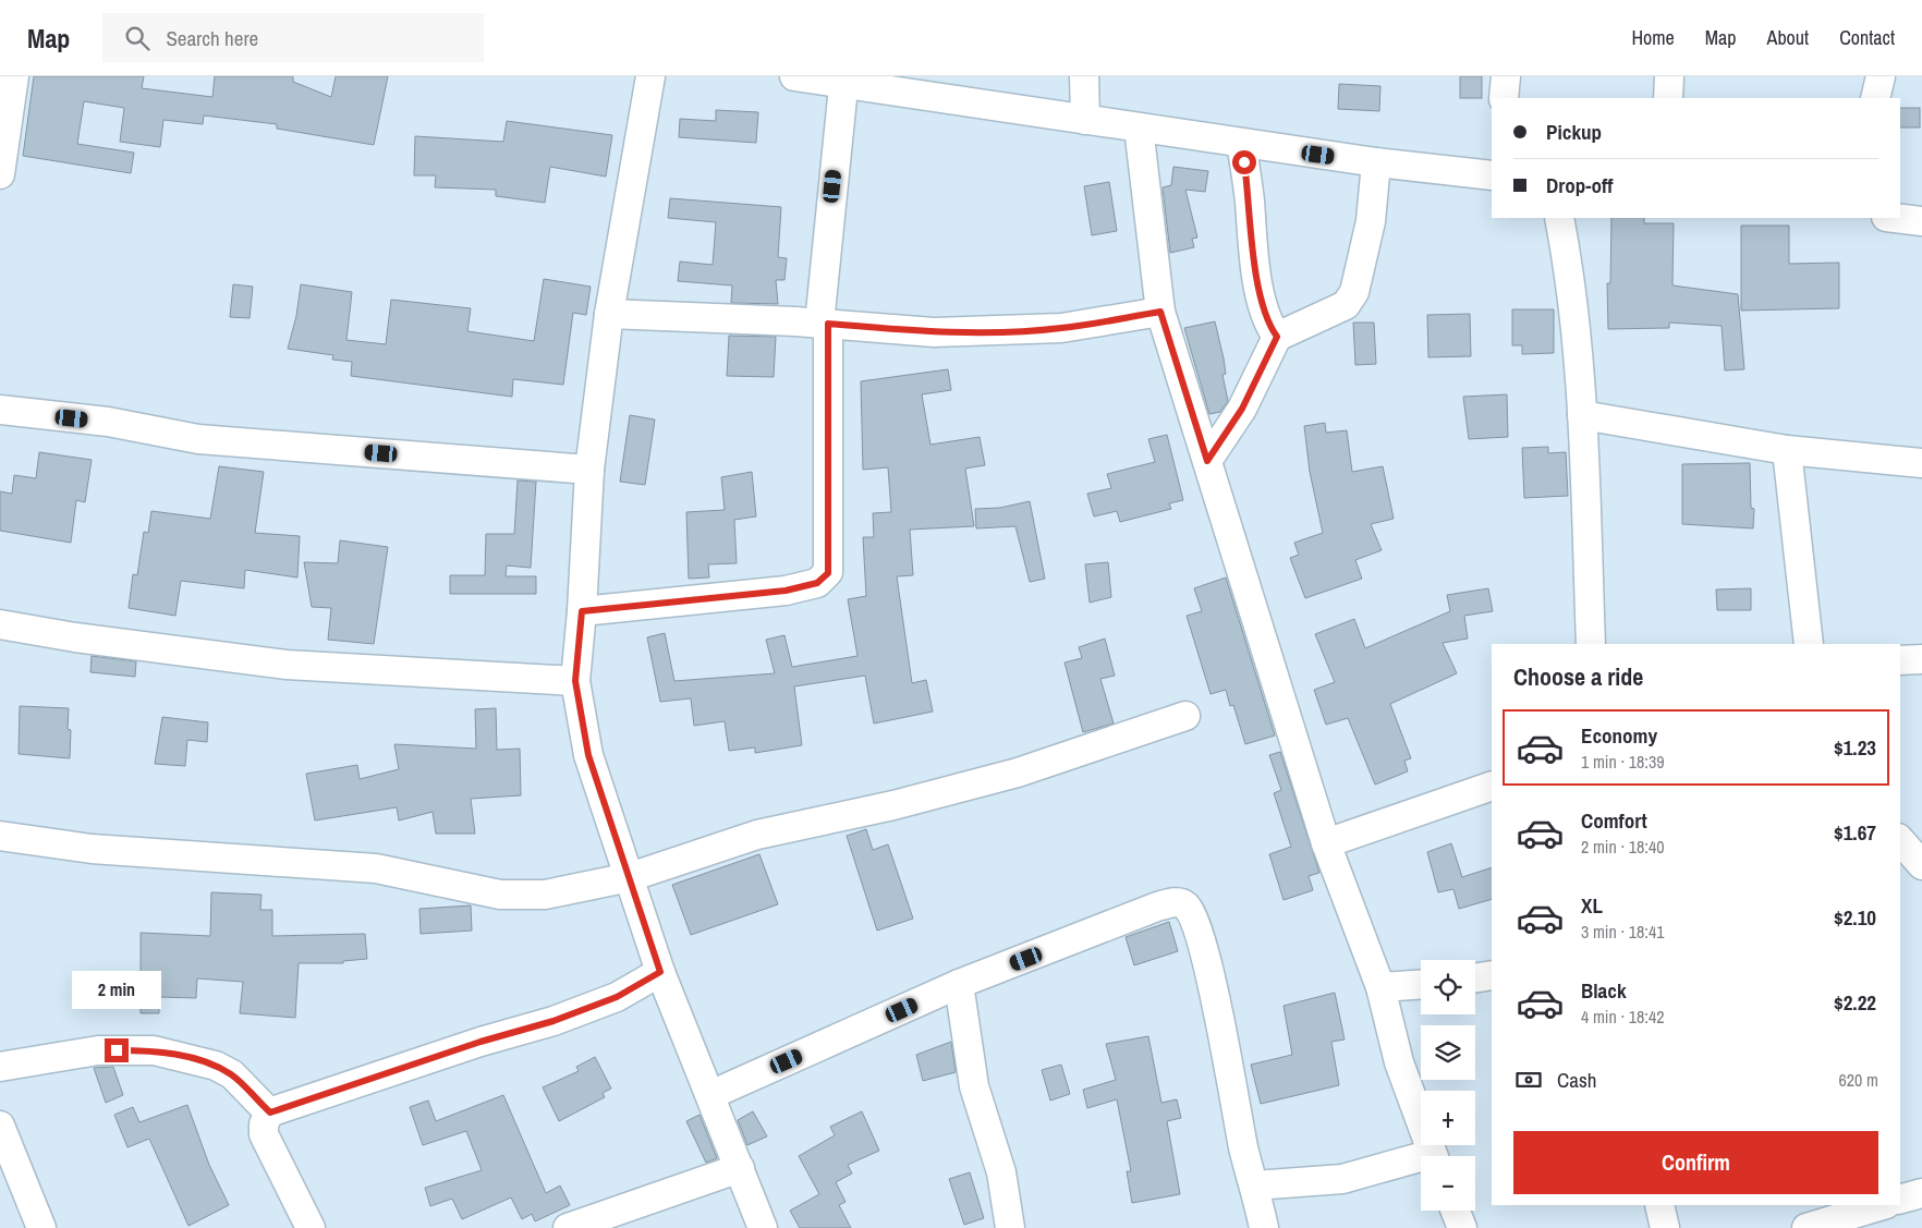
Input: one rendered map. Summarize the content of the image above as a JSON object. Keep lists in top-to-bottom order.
{
  "page": {
    "header": "Map",
    "search": "Search here",
    "nav": [
      "Home",
      "Map",
      "About",
      "Contact"
    ],
    "banner": ["Pickup", "Drop-off"],
    "heading": "Choose a ride",
    "list": [
      {
        "name": "Economy",
        "note": "1 min · 18:39",
        "value": "$1.23"
      },
      {
        "name": "Comfort",
        "note": "2 min · 18:40",
        "value": "$1.67"
      },
      {
        "name": "XL",
        "note": "3 min · 18:41",
        "value": "$2.10"
      },
      {
        "name": "Black",
        "note": "4 min · 18:42",
        "value": "$2.22"
      }
    ],
    "map_buttons": ["+", "−"],
    "bubble": "2 min",
    "pay": ["Cash", "620 m"],
    "buttons": "Confirm"
  }
}
